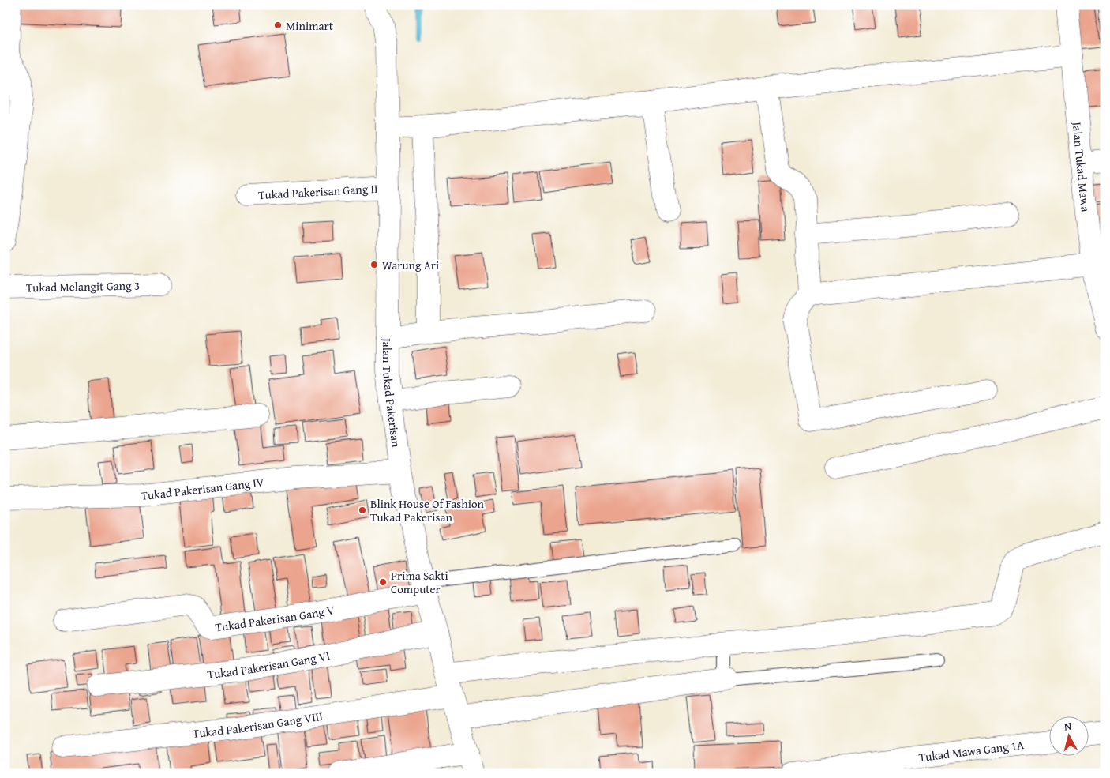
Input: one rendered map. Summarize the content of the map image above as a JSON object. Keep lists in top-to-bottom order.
{
  "streets": {
    "street": [
      "Jalan Tukad Mawa",
      "Tukad Pakerisan Gang II",
      "Tukad Melangit Gang 3",
      "Jalan Tukad Pakerisan",
      "Tukad Pakerisan Gang IV",
      "Tukad Pakerisan Gang V",
      "Tukad Pakerisan Gang VI",
      "Tukad Pakerisan Gang VIII",
      "Tukad Mawa Gang 1A"
    ]
  },
  "crossings": [
    ["Tukad Pakerisan Gang II", "Jalan Tukad Pakerisan"],
    ["Jalan Tukad Pakerisan", "Tukad Pakerisan Gang IV"],
    ["Jalan Tukad Pakerisan", "Tukad Pakerisan Gang V"],
    ["Jalan Tukad Pakerisan", "Tukad Pakerisan Gang VI"],
    ["Jalan Tukad Pakerisan", "Tukad Pakerisan Gang VIII"]
  ],
  "places": [
    "Minimart",
    "Warung Ari",
    "Blink House Of Fashion Tukad Pakerisan",
    "Prima Sakti Computer"
  ],
  "north": "top"
}
